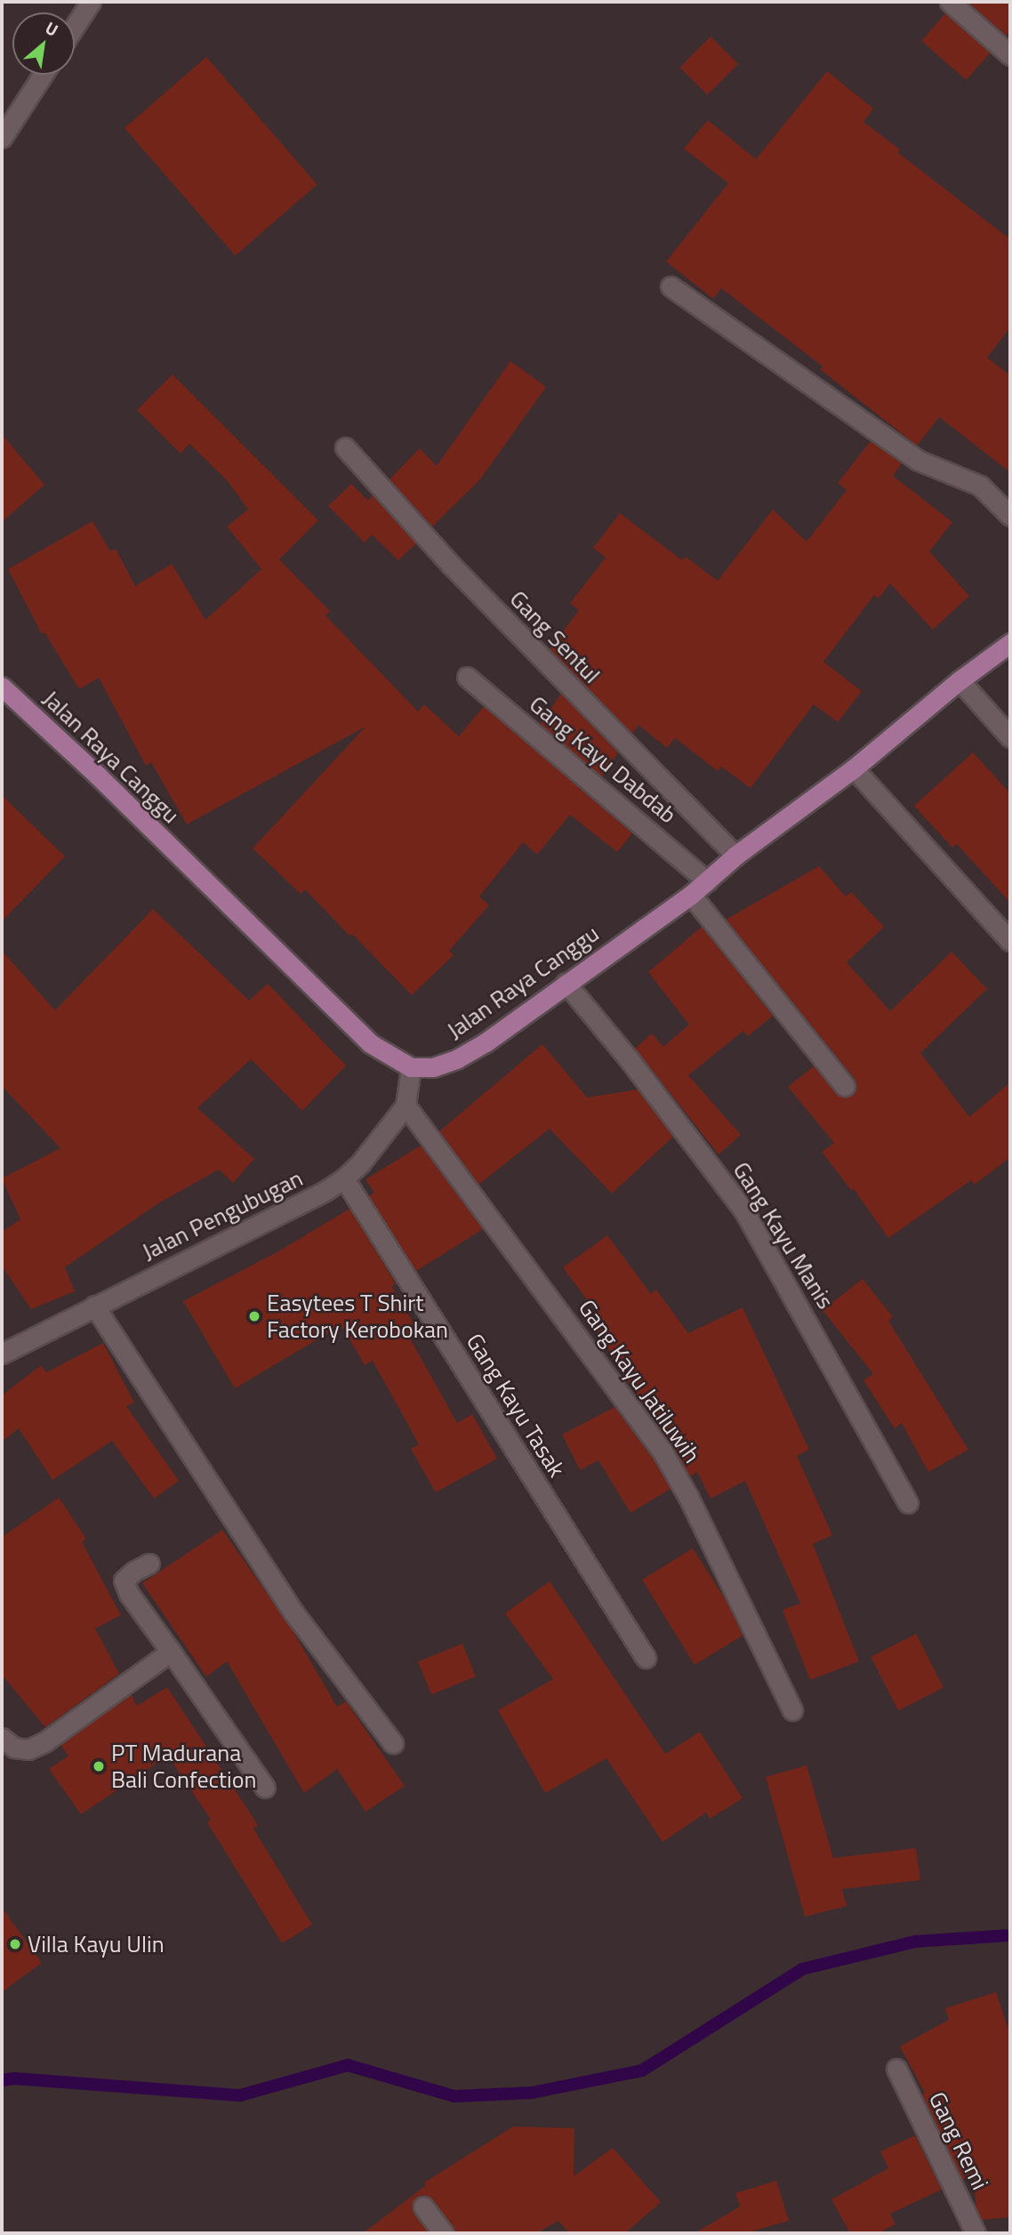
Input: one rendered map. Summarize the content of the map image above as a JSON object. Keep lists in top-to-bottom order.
{
  "streets": {
    "main road": ["Jalan Raya Canggu"],
    "street": [
      "Gang Sentul",
      "Gang Kayu Dabdab",
      "Jalan Pengubugan",
      "Gang Kayu Manis",
      "Gang Kayu Jatiluwih",
      "Gang Kayu Tasak",
      "Gang Remi"
    ]
  },
  "crossings": [
    ["Gang Sentul", "Jalan Raya Canggu"],
    ["Jalan Raya Canggu", "Gang Kayu Dabdab"],
    ["Jalan Raya Canggu", "Gang Kayu Manis"],
    ["Jalan Pengubugan", "Gang Kayu Jatiluwih"],
    ["Jalan Pengubugan", "Gang Kayu Tasak"]
  ],
  "places": ["Easytees T Shirt Factory Kerobokan", "PT Madurana Bali Confection", "Villa Kayu Ulin"],
  "north": "top right"
}
